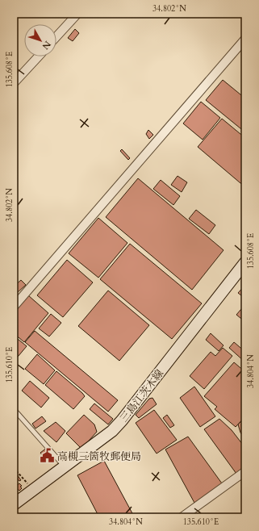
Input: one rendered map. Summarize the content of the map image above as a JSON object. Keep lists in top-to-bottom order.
{
  "streets": {
    "main road": ["三島江茨木線"]
  },
  "places": {
    "public building": ["高槻三箇牧郵便局"]
  },
  "north": "bottom right",
  "coordinates": [
    "34.802°N",
    "135.608°E",
    "135.610°E",
    "34.804°N"
  ]
}
